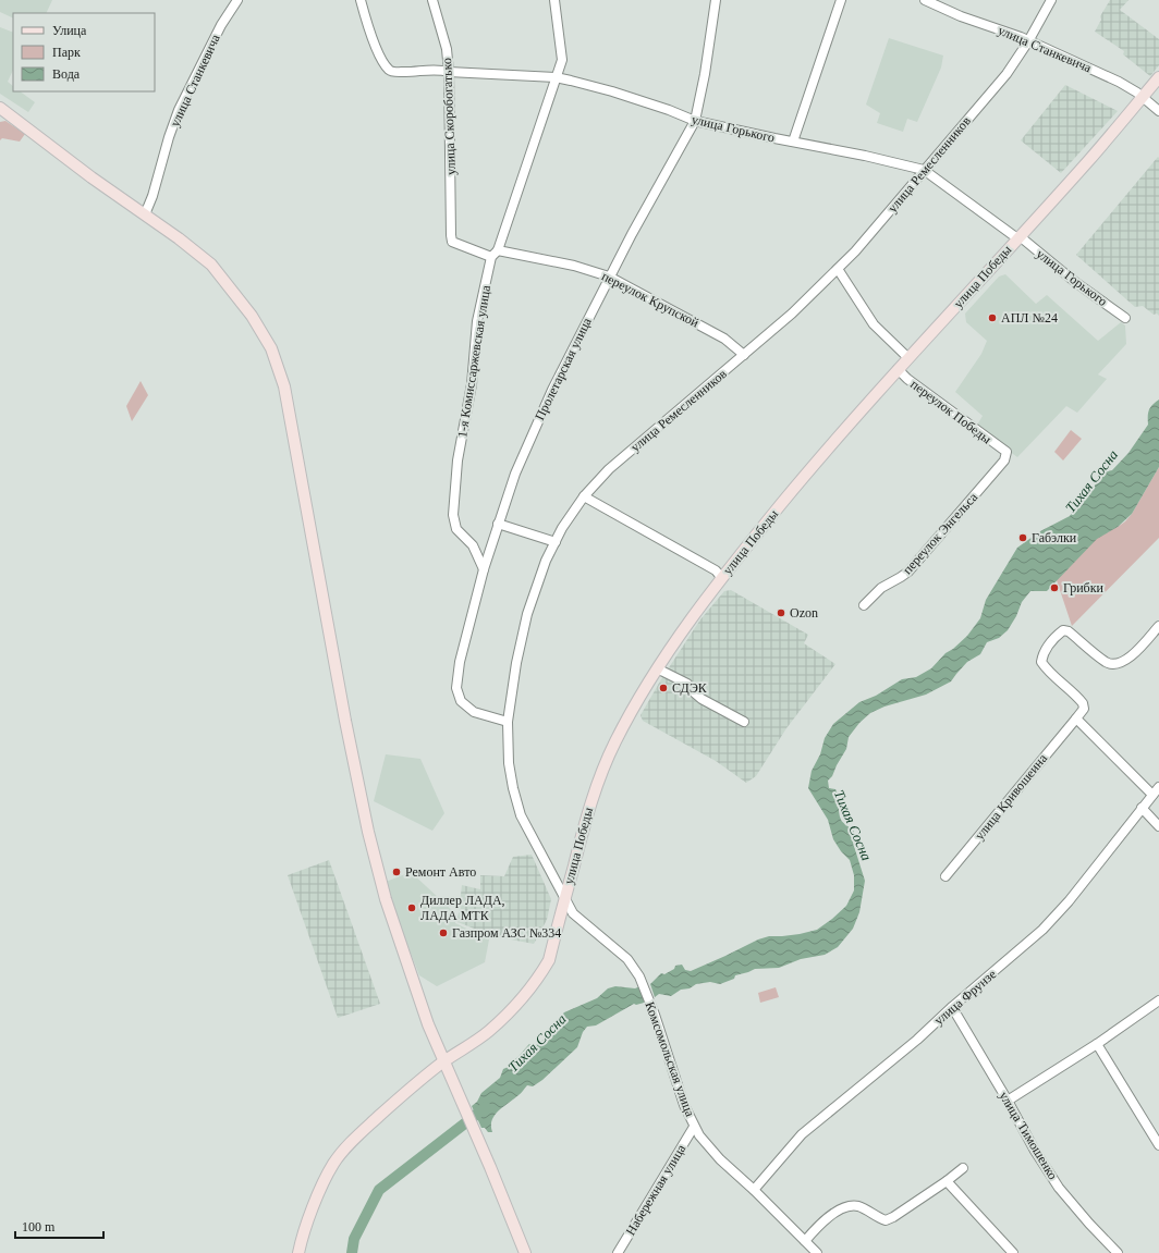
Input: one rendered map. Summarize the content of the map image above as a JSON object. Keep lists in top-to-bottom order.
{
  "streets": {
    "main road": ["улица Победы"],
    "street": [
      "улица Станкевича",
      "улица Скоробогатько",
      "улица Горького",
      "улица Ремесленников",
      "переулок Крупской",
      "1-я Комиссаржевская улица",
      "Пролетарская улица",
      "переулок Победы",
      "переулок Энгельса",
      "улица Кривошеина",
      "улица Фрунзе",
      "Комсомольская улица",
      "улица Тимошенко",
      "Набережная улица"
    ]
  },
  "crossings": [
    ["улица Станкевича", "улица Ремесленников"],
    ["улица Станкевича", "улица Победы"],
    ["улица Скоробогатько", "улица Горького"],
    ["улица Скоробогатько", "переулок Крупской"],
    ["улица Горького", "улица Ремесленников"],
    ["улица Горького", "улица Победы"],
    ["улица Горького", "1-я Комиссаржевская улица"],
    ["улица Горького", "Пролетарская улица"],
    ["улица Ремесленников", "улица Победы"],
    ["улица Ремесленников", "переулок Крупской"],
    ["улица Ремесленников", "Пролетарская улица"],
    ["улица Ремесленников", "Комсомольская улица"],
    ["улица Победы", "переулок Победы"],
    ["улица Победы", "Комсомольская улица"],
    ["переулок Крупской", "1-я Комиссаржевская улица"],
    ["переулок Крупской", "Пролетарская улица"],
    ["1-я Комиссаржевская улица", "Пролетарская улица"],
    ["переулок Победы", "переулок Энгельса"],
    ["улица Фрунзе", "Комсомольская улица"],
    ["улица Фрунзе", "улица Тимошенко"],
    ["Комсомольская улица", "Набережная улица"]
  ],
  "water": ["Тихая Сосна"],
  "places": [
    "АПЛ №24",
    "Габэлки",
    "Грибки",
    "Ozon",
    "СДЭК",
    "Ремонт Авто",
    "Диллер ЛАДА, ЛАДА МТК",
    "Газпром АЗС №334"
  ],
  "legend": ["Улица", "Парк", "Вода"],
  "scale_bar": "100 m"
}
